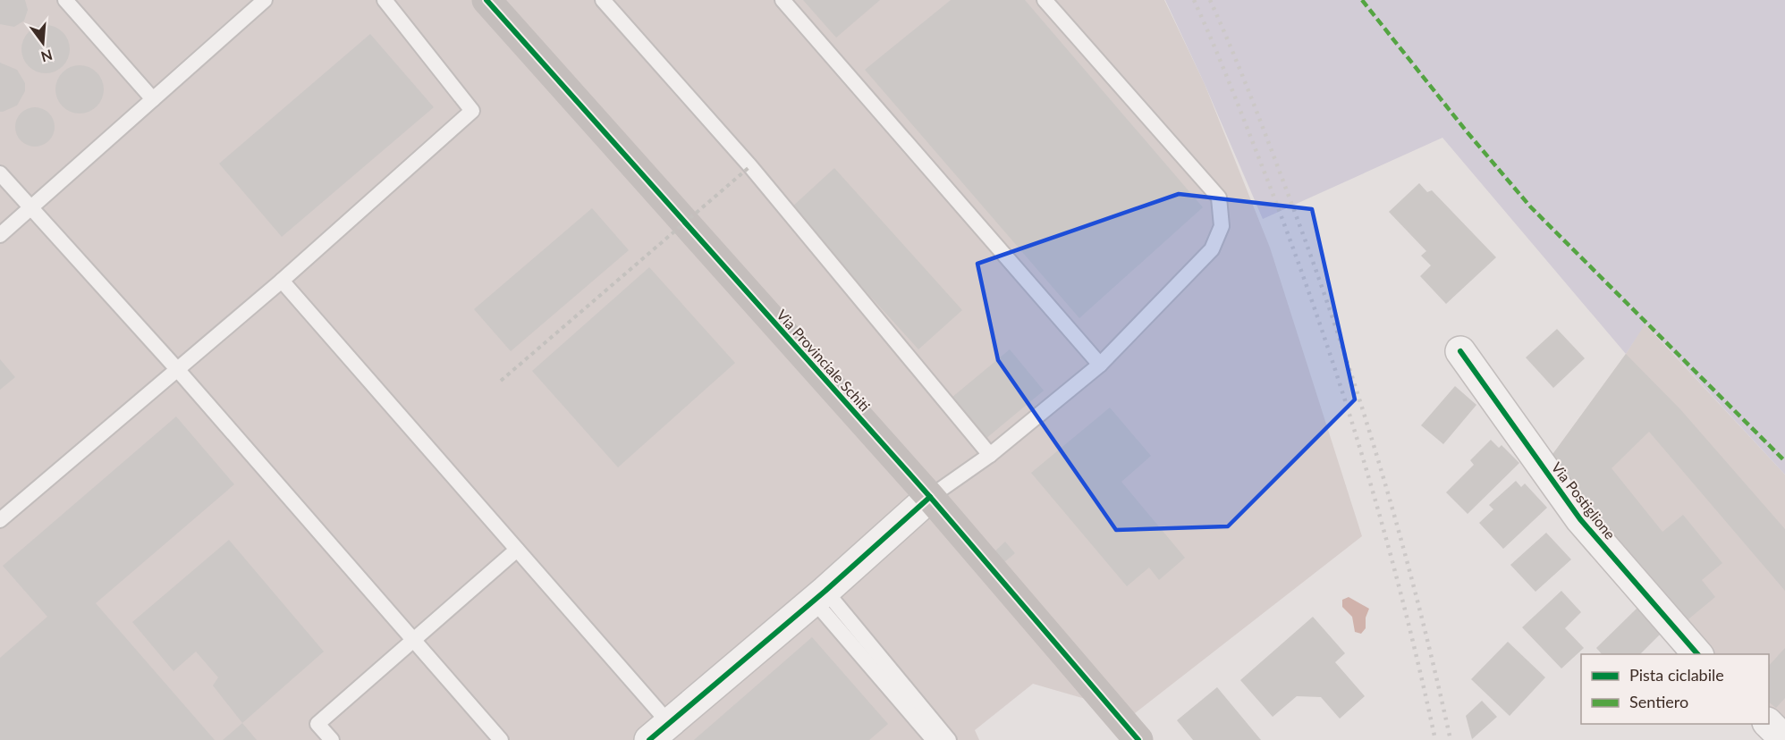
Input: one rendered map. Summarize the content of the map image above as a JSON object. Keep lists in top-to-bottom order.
{
  "streets": {
    "street": ["Via Provinciale Schiti", "Via Postiglione"]
  },
  "legend": ["Pista ciclabile", "Sentiero"],
  "north": "bottom"
}
